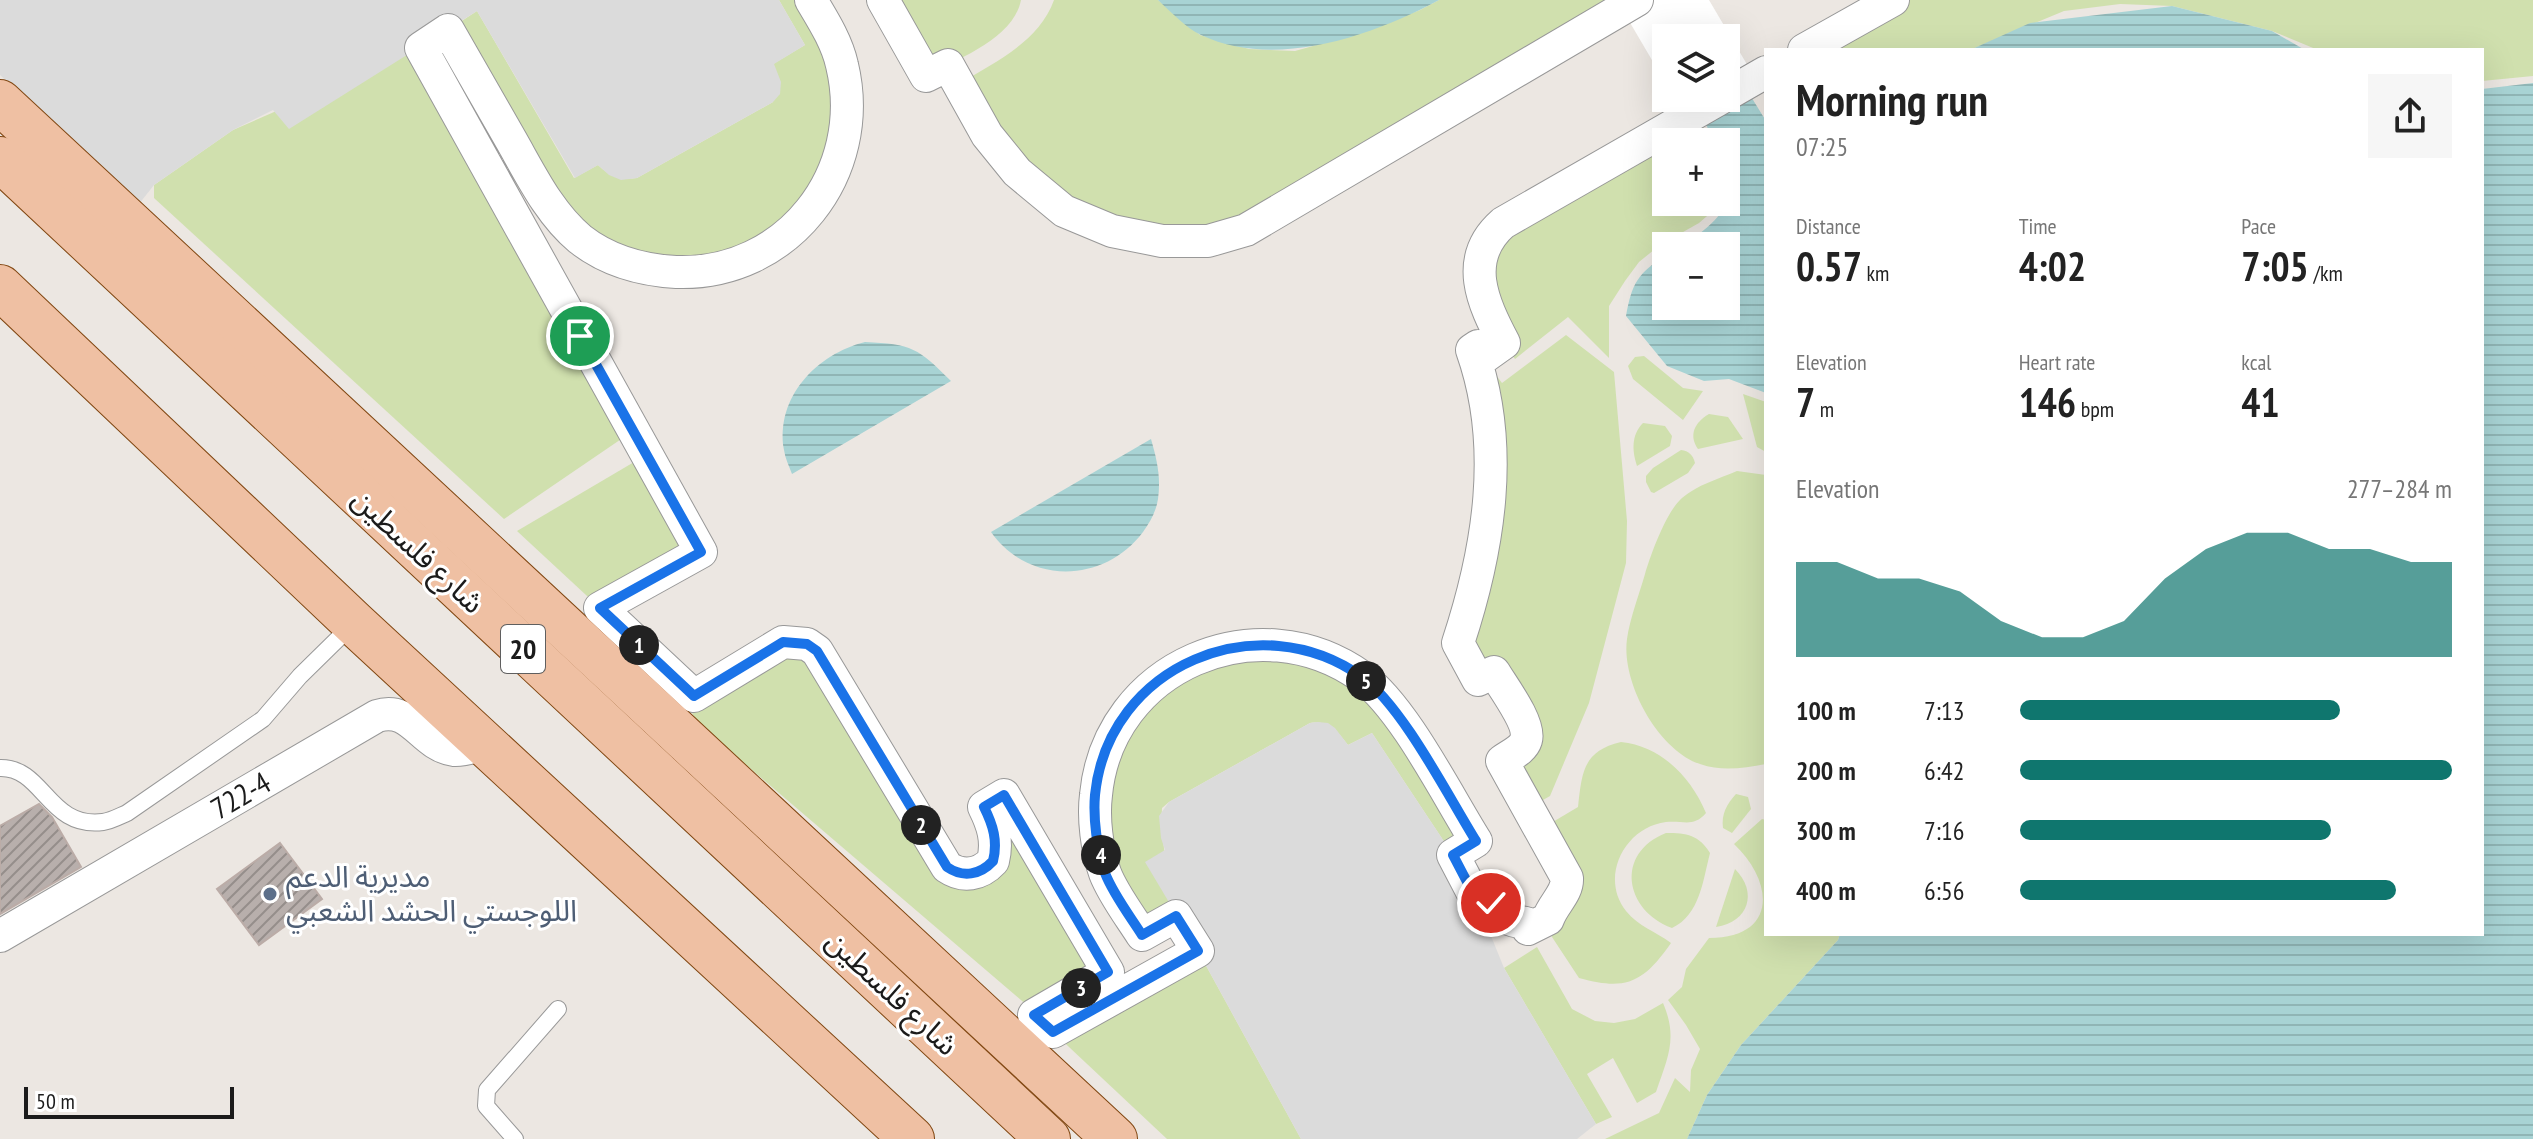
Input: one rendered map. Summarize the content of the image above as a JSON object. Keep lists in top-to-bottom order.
{
  "streets": {
    "main road": ["شارع فلسطين", "20"],
    "street": ["722-4"]
  },
  "places": ["مديرية الدعم اللوجستي الحشد الشعبي"],
  "scale_bar": "50 m",
  "page": {
    "map_buttons": ["+", "−"],
    "heading": ["Morning run", "07:25"],
    "stats": [
      ["Distance", "0.57 km"],
      ["Time", "4:02"],
      ["Pace", "7:05 /km"],
      ["Elevation", "7 m"],
      ["Heart rate", "146 bpm"],
      ["kcal", "41"]
    ],
    "chart": ["Elevation", "277–284 m"],
    "pins": [
      "1",
      "5",
      "2",
      "4",
      "3"
    ],
    "list": [
      {
        "name": "100 m",
        "note": "7:13"
      },
      {
        "name": "200 m",
        "note": "6:42"
      },
      {
        "name": "300 m",
        "note": "7:16"
      },
      {
        "name": "400 m",
        "note": "6:56"
      }
    ],
    "scale": "50 m"
  }
}
